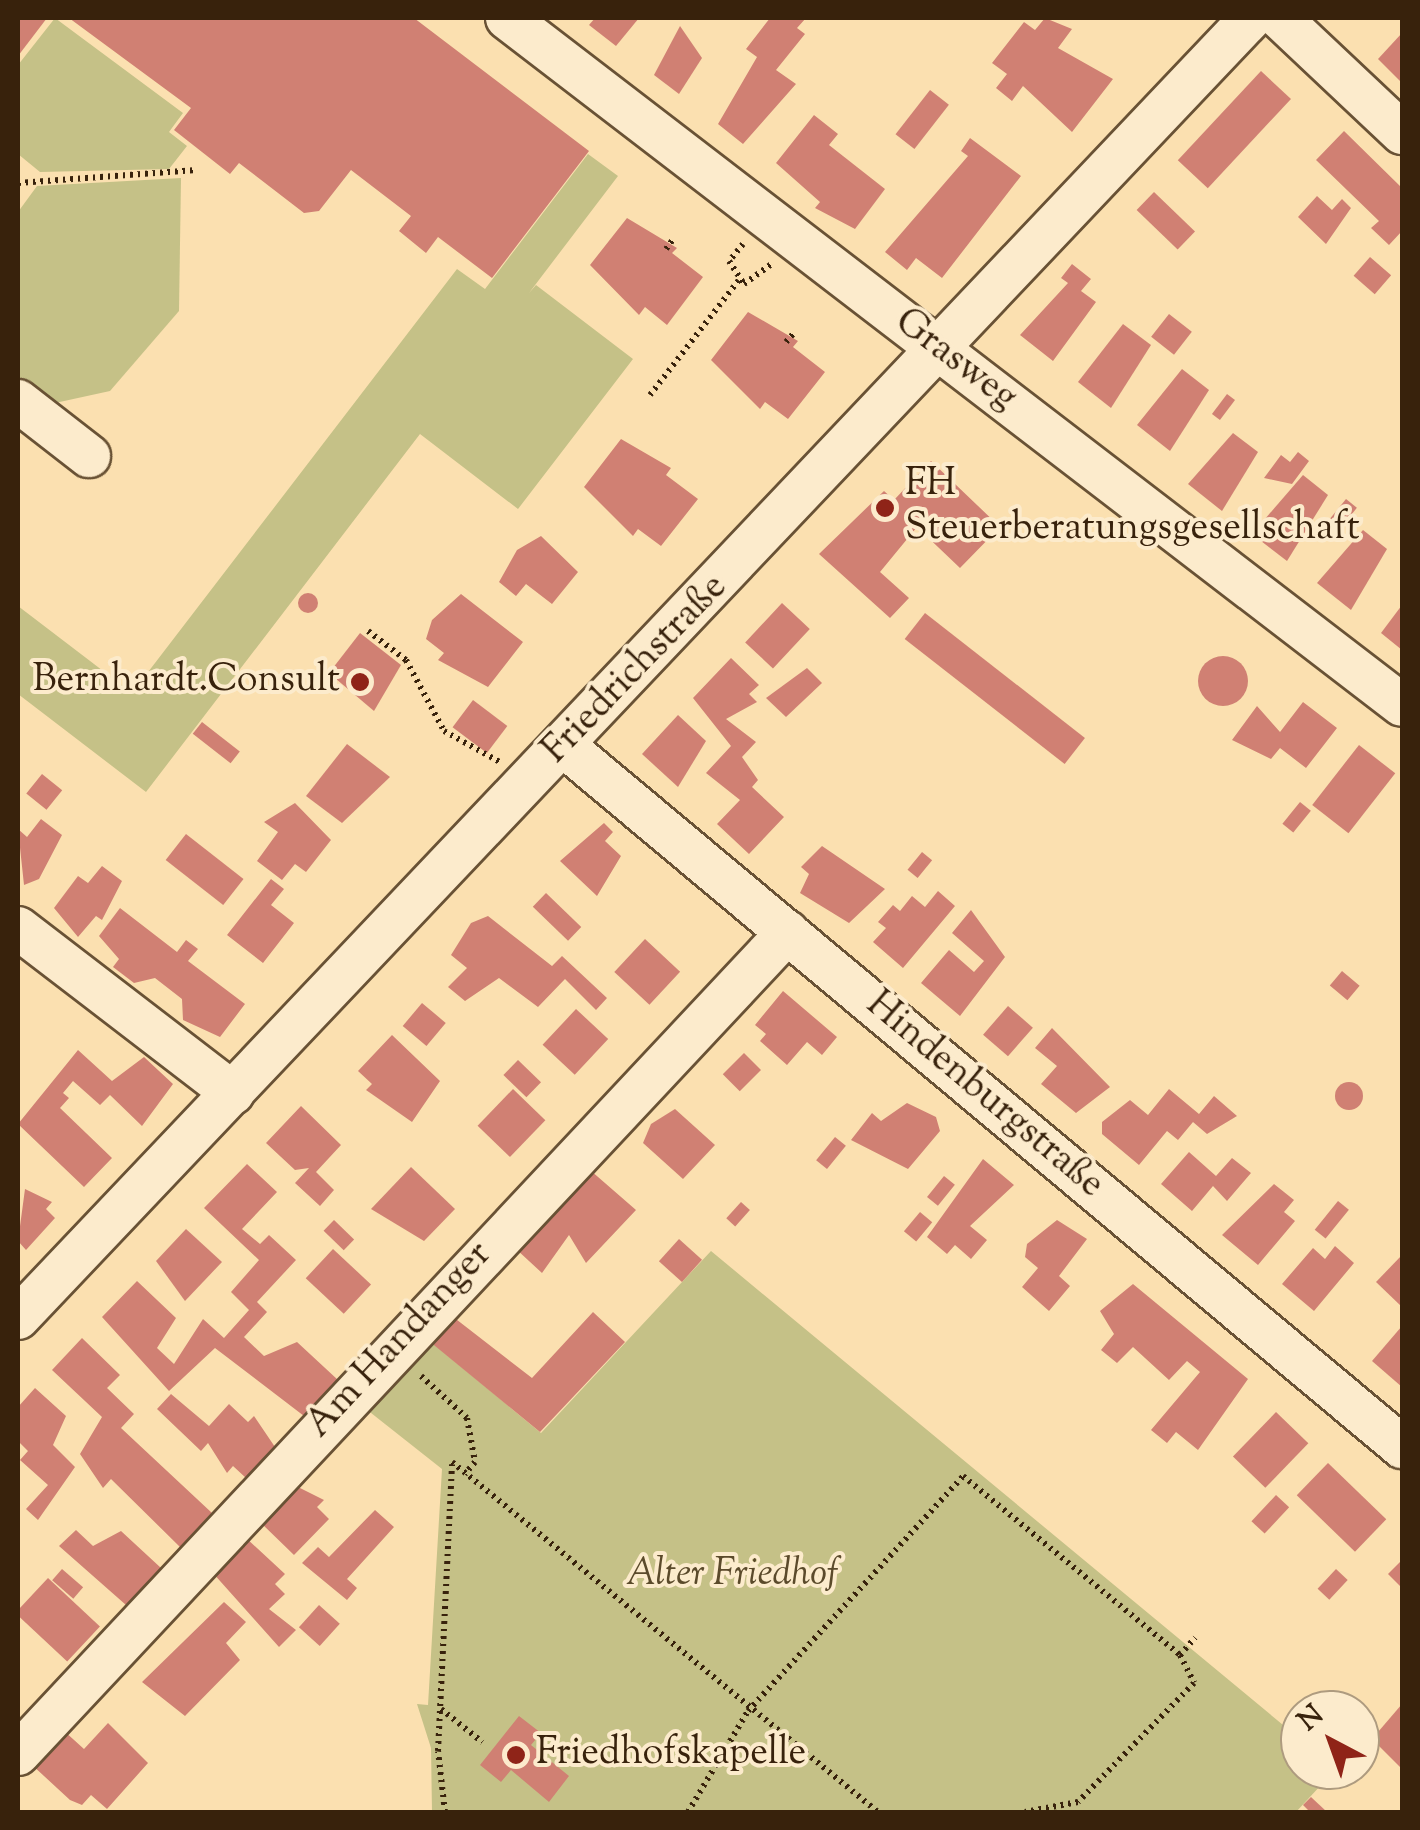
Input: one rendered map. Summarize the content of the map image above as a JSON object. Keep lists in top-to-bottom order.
{
  "streets": {
    "street": [
      "Grasweg",
      "Friedrichstraße",
      "Hindenburgstraße",
      "Am Handanger"
    ]
  },
  "crossings": [
    ["Grasweg", "Friedrichstraße"],
    ["Friedrichstraße", "Hindenburgstraße"],
    ["Hindenburgstraße", "Am Handanger"]
  ],
  "parks": ["Alter Friedhof"],
  "places": ["FH Steuerberatungsgesellschaft", "Bernhardt.Consult", "Friedhofskapelle"],
  "north": "top left"
}
